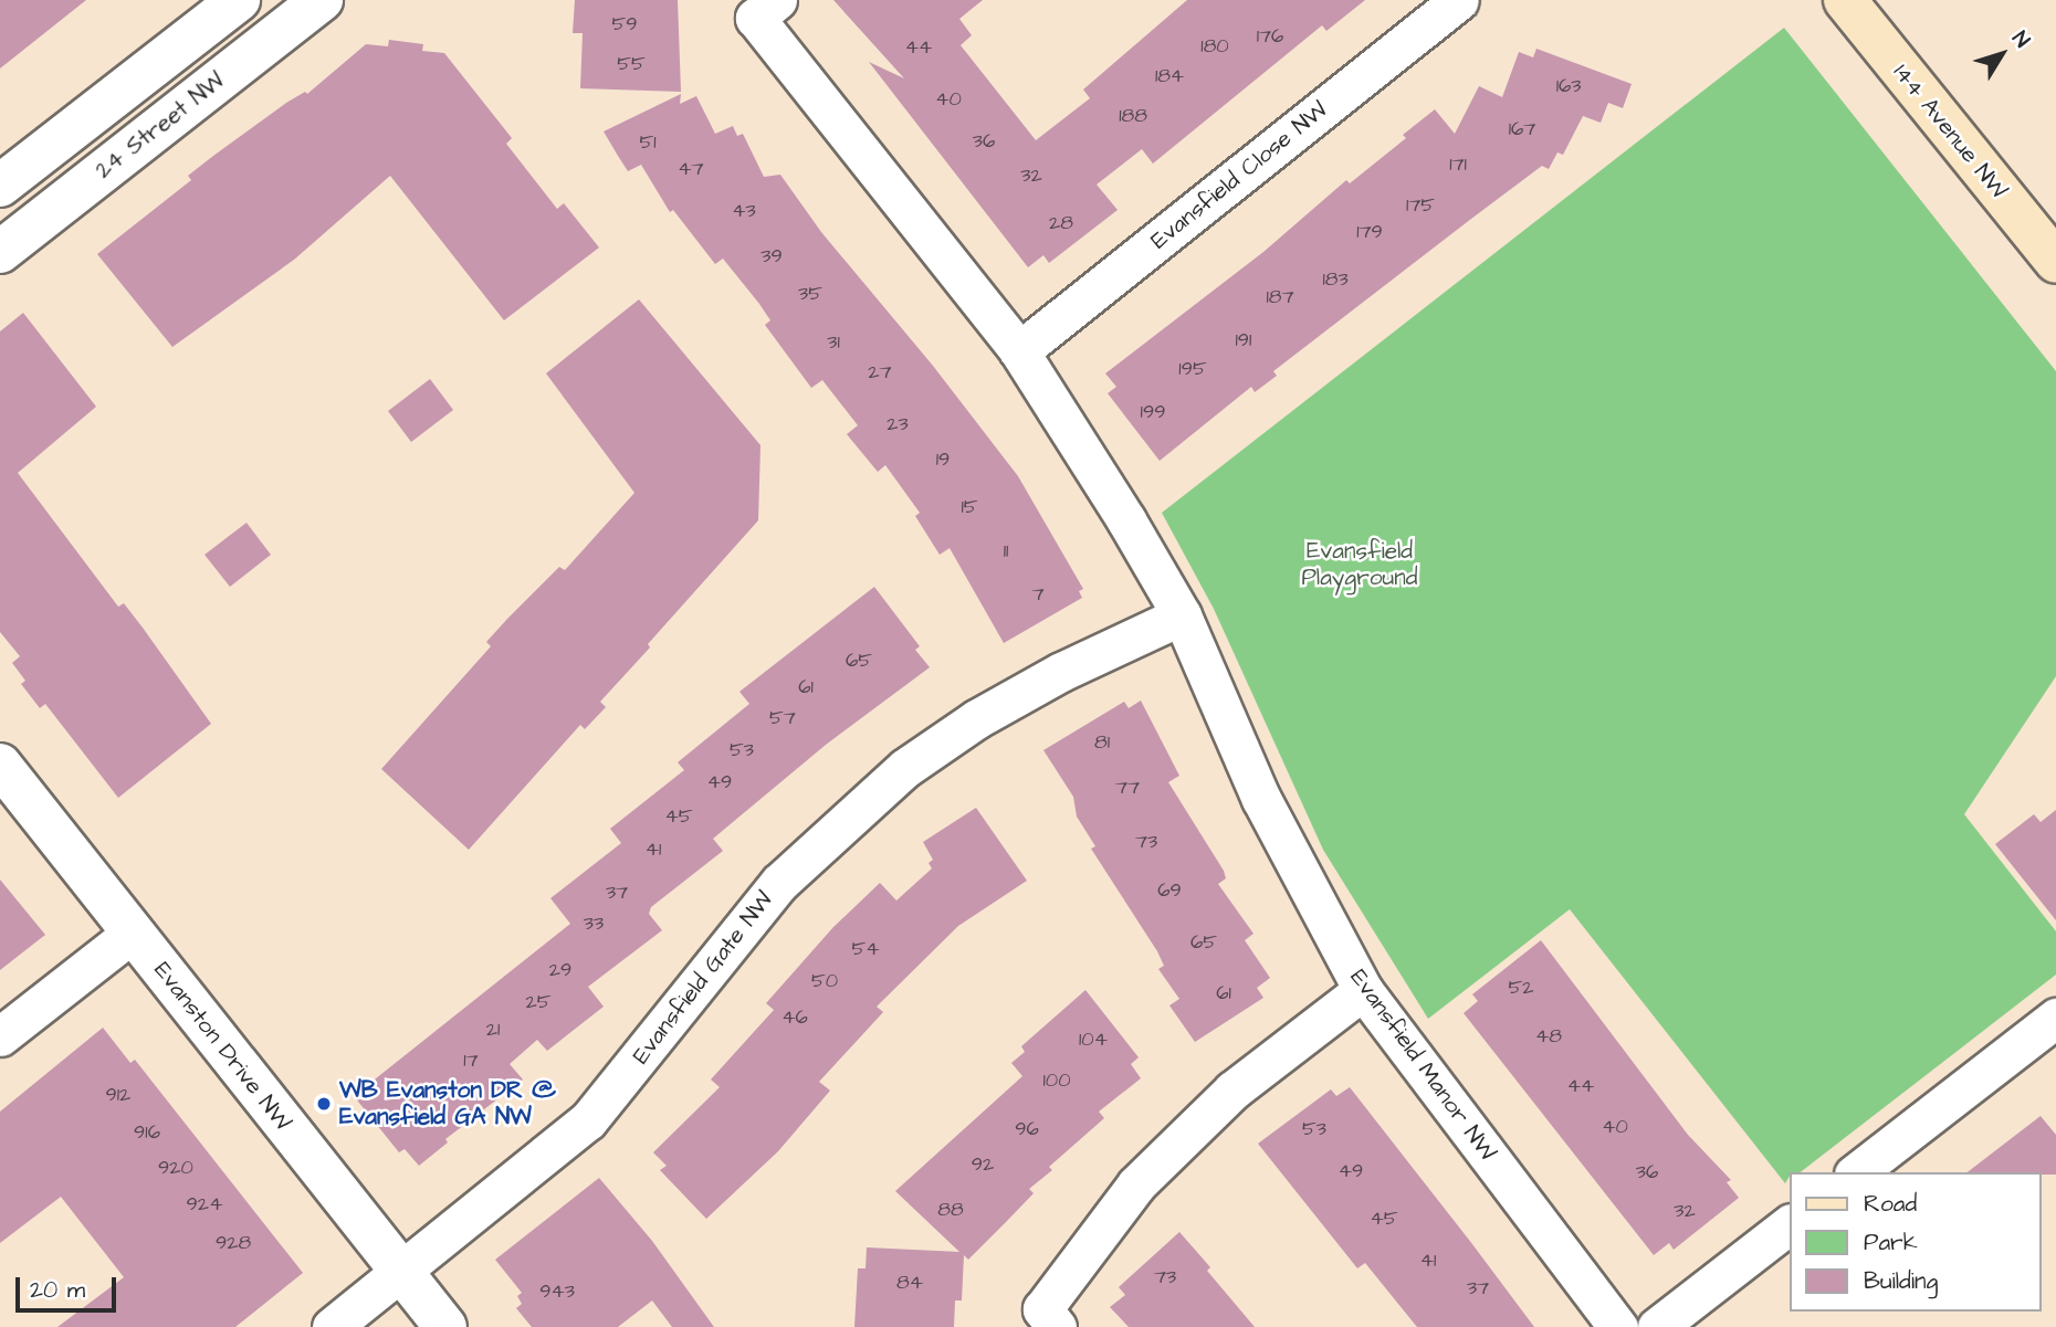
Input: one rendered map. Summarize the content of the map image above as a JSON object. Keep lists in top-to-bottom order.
{
  "streets": {
    "main road": ["144 Avenue NW"],
    "street": [
      "24 Street NW",
      "Evansfield Close NW",
      "Evansfield Gate NW",
      "Evanston Drive NW",
      "Evansfield Manor NW"
    ]
  },
  "crossings": [
    ["Evansfield Gate NW", "Evanston Drive NW"],
    ["Evansfield Gate NW", "Evansfield Manor NW"]
  ],
  "parks": ["Evansfield Playground"],
  "places": ["WB Evanston DR @ Evansfield GA NW"],
  "house_numbers": [
    "59",
    "176",
    "180",
    "44",
    "55",
    "184",
    "163",
    "40",
    "188",
    "167",
    "36",
    "51",
    "171",
    "47",
    "32",
    "175",
    "43",
    "28",
    "179",
    "39",
    "183",
    "35",
    "187",
    "191",
    "31",
    "195",
    "27",
    "199",
    "23",
    "19",
    "15",
    "11",
    "7",
    "65",
    "61",
    "57",
    "81",
    "53",
    "49",
    "77",
    "45",
    "73",
    "41",
    "69",
    "37",
    "33",
    "65",
    "54",
    "29",
    "50",
    "52",
    "61",
    "25",
    "46",
    "21",
    "48",
    "104",
    "17",
    "100",
    "44",
    "912",
    "40",
    "96",
    "53",
    "916",
    "92",
    "920",
    "49",
    "36",
    "924",
    "88",
    "32",
    "45",
    "928",
    "41",
    "73",
    "84",
    "37",
    "943"
  ],
  "legend": ["Road", "Park", "Building"],
  "scale_bar": "20 m",
  "north": "top right"
}
